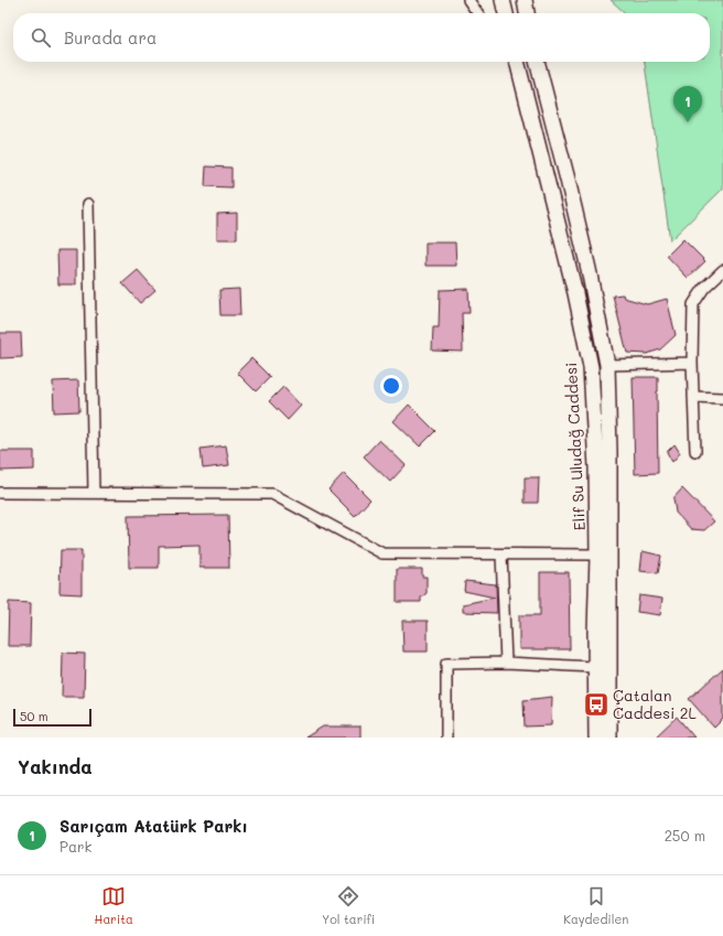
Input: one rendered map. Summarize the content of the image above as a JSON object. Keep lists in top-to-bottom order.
{
  "streets": {
    "main road": ["Elif Su Uludağ Caddesi"]
  },
  "places": {
    "bus stop": ["Çatalan Caddesi 2L"]
  },
  "scale_bar": "50 m",
  "page": {
    "search": "Burada ara",
    "pins": "1",
    "scale": "50 m",
    "heading": "Yakında",
    "list": [
      {
        "mark": "1",
        "name": "Sarıçam Atatürk Parkı",
        "note": "Park",
        "value": "250 m"
      }
    ],
    "nav": ["Harita", "Yol tarifi", "Kaydedilen"]
  }
}
